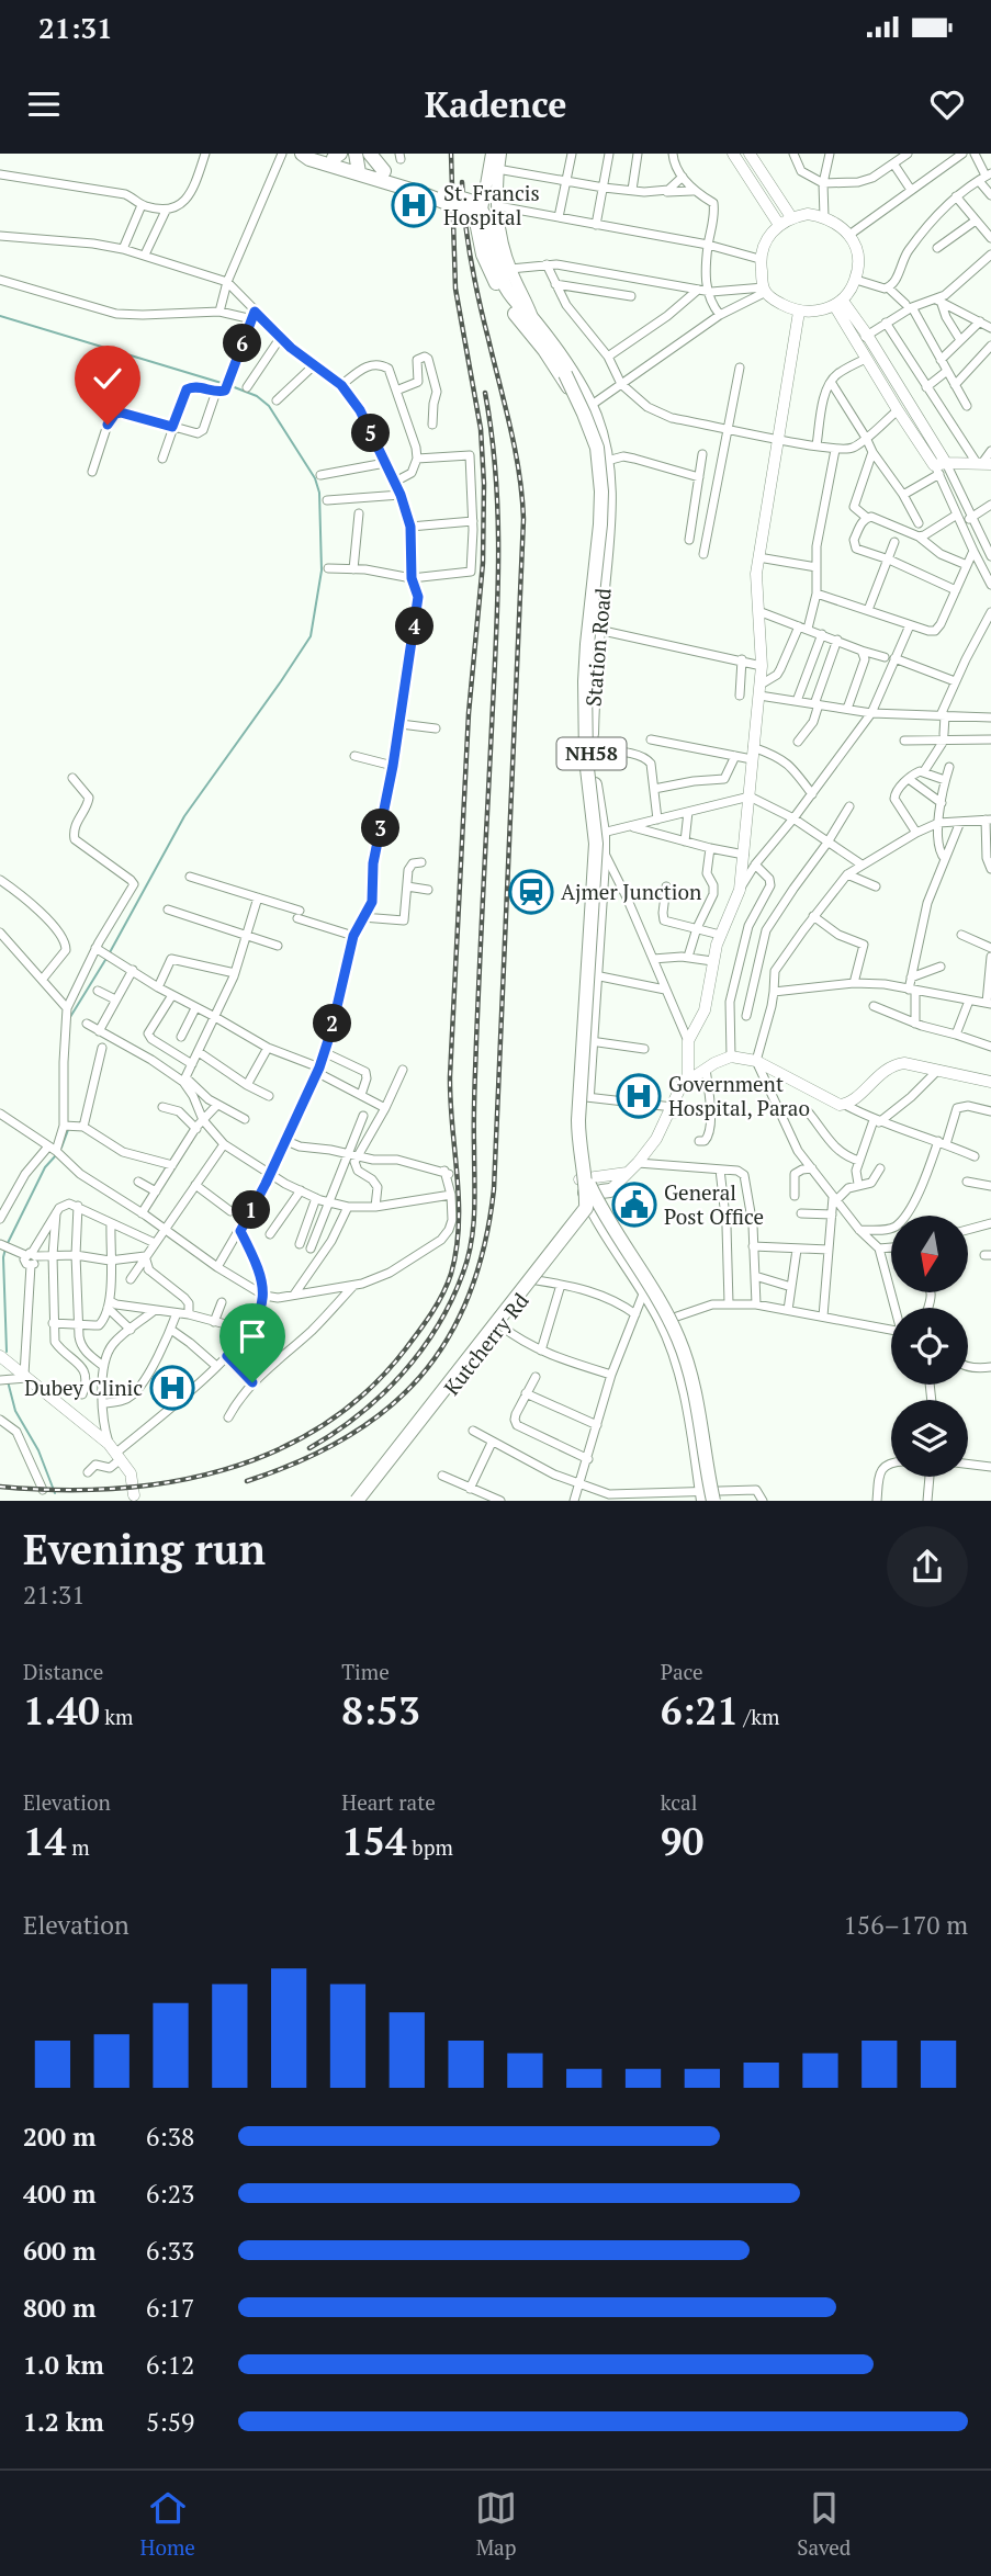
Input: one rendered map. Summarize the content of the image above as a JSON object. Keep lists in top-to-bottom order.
{
  "streets": {
    "highway": ["Station Road", "NH58", "Kutcherry Rd"]
  },
  "crossings": [
    ["Station Road", "NH58"],
    ["Station Road", "Kutcherry Rd"],
    ["NH58", "Kutcherry Rd"]
  ],
  "places": {
    "hospital": ["St. Francis Hospital", "Government Hospital, Parao", "Dubey Clinic"],
    "station": ["Ajmer Junction"],
    "public building": ["General Post Office"]
  },
  "north": "bottom",
  "page": {
    "status": "21:31",
    "header": "Kadence",
    "pins": [
      "6",
      "5",
      "4",
      "3",
      "2",
      "1"
    ],
    "heading": ["Evening run", "21:31"],
    "stats": [
      ["Distance", "1.40 km"],
      ["Time", "8:53"],
      ["Pace", "6:21 /km"],
      ["Elevation", "14 m"],
      ["Heart rate", "154 bpm"],
      ["kcal", "90"]
    ],
    "chart": ["Elevation", "156–170 m"],
    "list": [
      {
        "name": "200 m",
        "note": "6:38"
      },
      {
        "name": "400 m",
        "note": "6:23"
      },
      {
        "name": "600 m",
        "note": "6:33"
      },
      {
        "name": "800 m",
        "note": "6:17"
      },
      {
        "name": "1.0 km",
        "note": "6:12"
      },
      {
        "name": "1.2 km",
        "note": "5:59"
      }
    ],
    "tabs": ["Home", "Map", "Saved"]
  }
}
